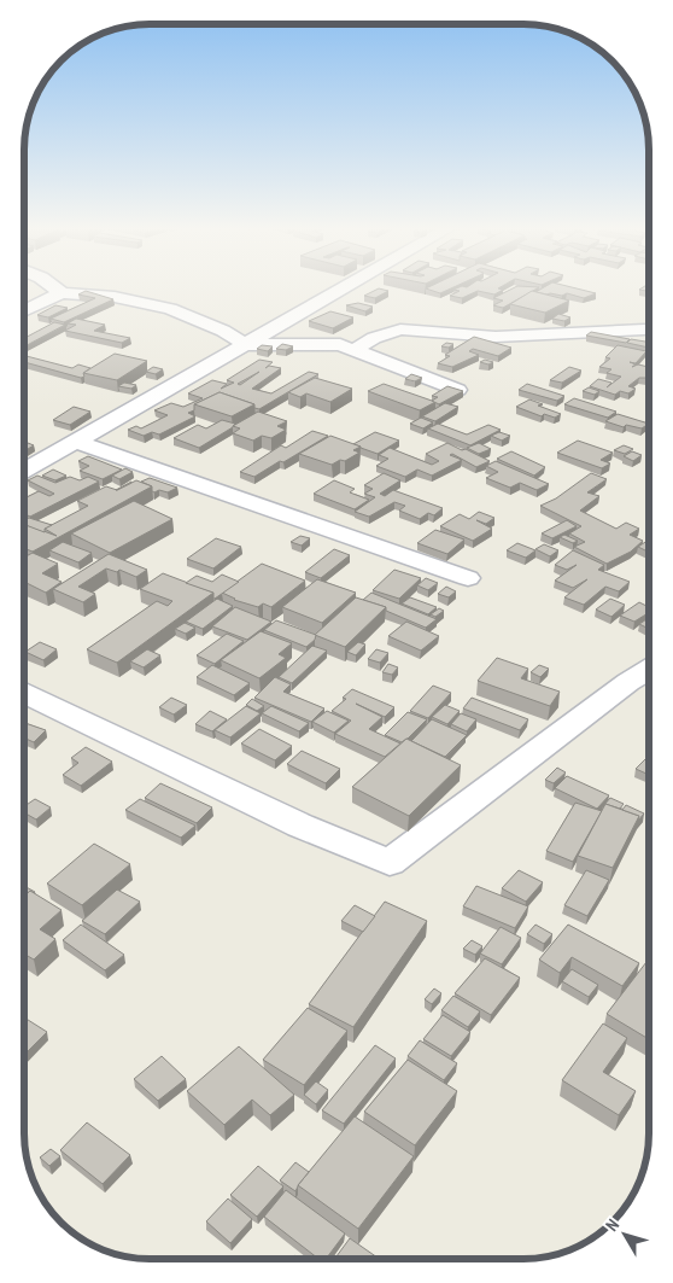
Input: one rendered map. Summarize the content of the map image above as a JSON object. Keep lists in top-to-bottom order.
{
  "north": "top left"
}
